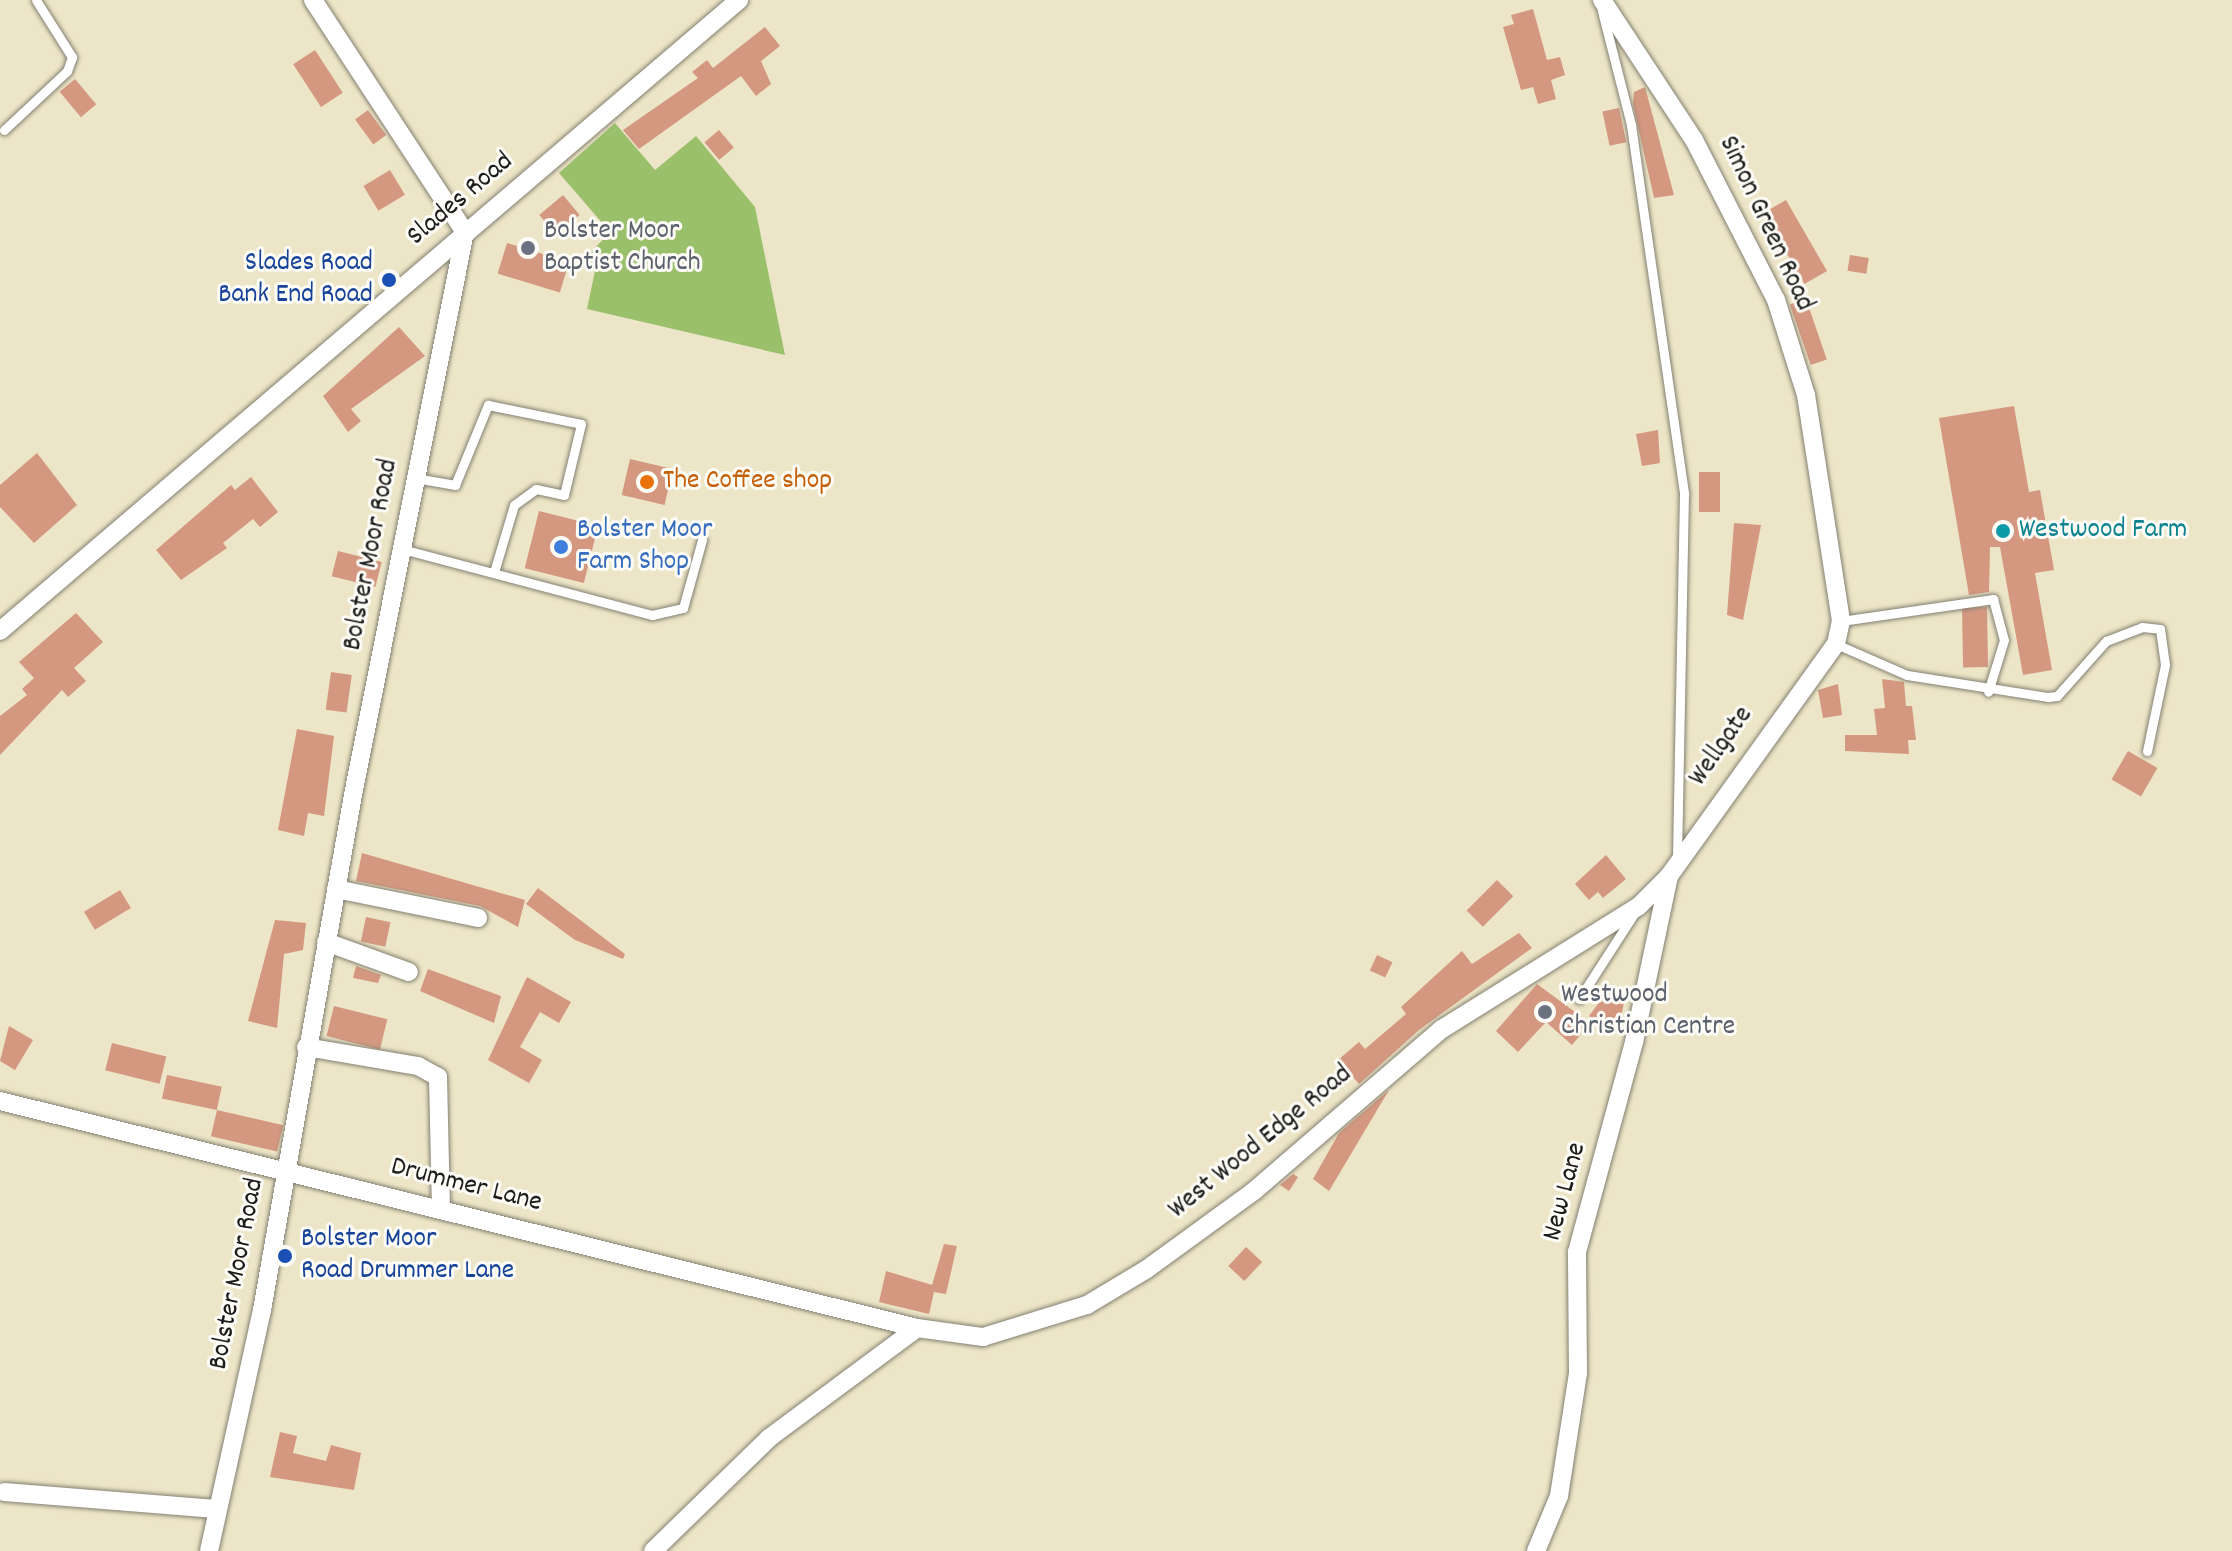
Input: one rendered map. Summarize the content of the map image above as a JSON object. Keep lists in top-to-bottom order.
{
  "streets": {
    "street": [
      "Slades Road",
      "Simon Green Road",
      "Bolster Moor Road",
      "Wellgate",
      "West Wood Edge Road",
      "Drummer Lane",
      "New Lane"
    ]
  },
  "crossings": [
    ["Slades Road", "Bolster Moor Road"],
    ["Simon Green Road", "Wellgate"],
    ["Bolster Moor Road", "Drummer Lane"],
    ["Wellgate", "West Wood Edge Road"],
    ["Wellgate", "New Lane"],
    ["West Wood Edge Road", "Drummer Lane"]
  ],
  "places": [
    "Bolster Moor Baptist Church",
    "Slades Road Bank End Road",
    "The Coffee shop",
    "Westwood Farm",
    "Bolster Moor Farm Shop",
    "Westwood Christian Centre",
    "Bolster Moor Road Drummer Lane"
  ]
}
